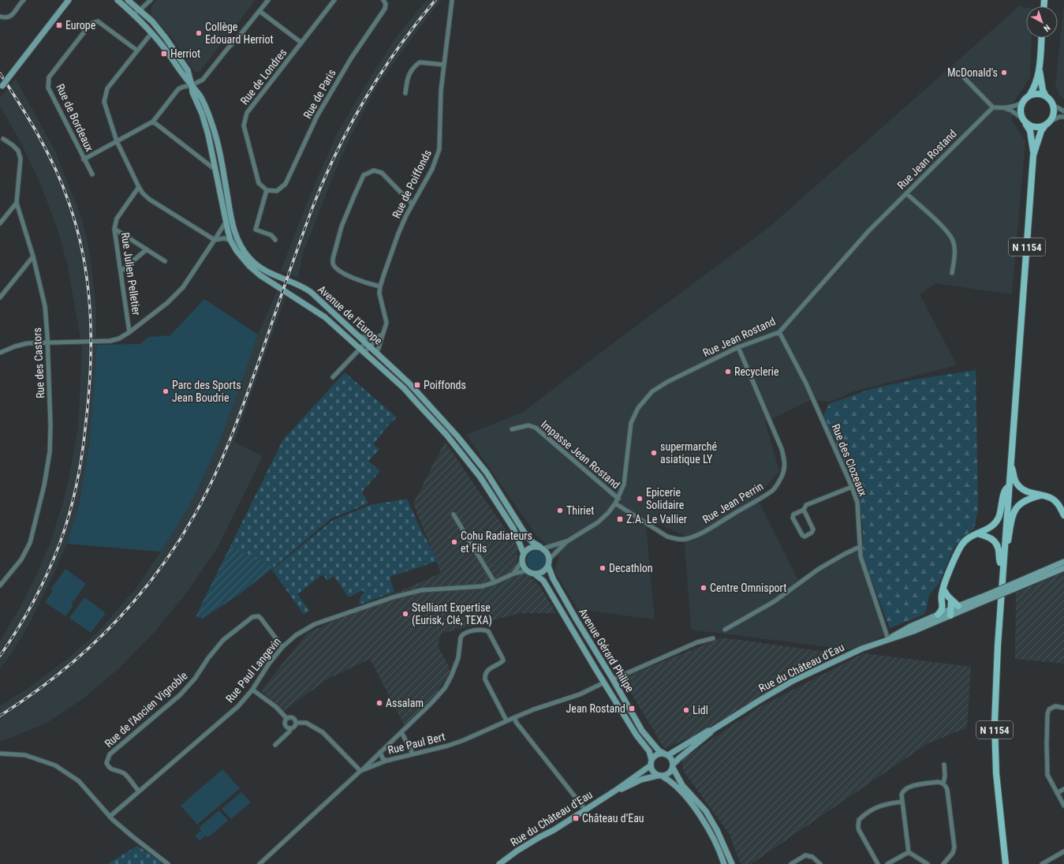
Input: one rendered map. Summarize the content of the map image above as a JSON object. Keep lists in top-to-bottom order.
{
  "streets": {
    "main road": [
      "N 1154",
      "Avenue de l'Europe",
      "Avenue Gérard Philipe",
      "Rue du Château d'Eau"
    ],
    "street": [
      "Rue de Londres",
      "Rue de Paris",
      "Rue de Bordeaux",
      "Rue Jean Rostand",
      "Rue de Poiffonds",
      "Rue Julien Pelletier",
      "Rue des Castors",
      "Impasse Jean Rostand",
      "Rue des Clozeaux",
      "Rue Jean Perrin",
      "Rue Paul Langevin",
      "Rue de l'Ancien Vignoble",
      "Rue Paul Bert"
    ]
  },
  "crossings": [
    ["Rue de Londres", "Rue de Paris"],
    ["Rue Jean Rostand", "Avenue de l'Europe"],
    ["Rue Jean Rostand", "Impasse Jean Rostand"],
    ["Rue Jean Rostand", "Rue des Clozeaux"],
    ["Rue Jean Rostand", "Rue Jean Perrin"],
    ["Rue Jean Rostand", "Avenue Gérard Philipe"],
    ["Rue Jean Rostand", "Rue Paul Langevin"],
    ["Rue de Poiffonds", "Avenue de l'Europe"],
    ["Avenue de l'Europe", "Avenue Gérard Philipe"],
    ["Avenue de l'Europe", "Rue Paul Langevin"],
    ["Rue des Clozeaux", "Rue du Château d'Eau"],
    ["Avenue Gérard Philipe", "Rue du Château d'Eau"],
    ["Avenue Gérard Philipe", "Rue Paul Langevin"],
    ["Avenue Gérard Philipe", "Rue Paul Bert"],
    ["Rue Paul Langevin", "Rue de l'Ancien Vignoble"]
  ],
  "places": {
    "transit": [
      "Europe",
      "Herriot",
      "Poiffonds",
      "Z.A. Le Vallier",
      "Jean Rostand",
      "Château d'Eau"
    ],
    "other": [
      "Collège Edouard Herriot",
      "McDonald's",
      "Recyclerie",
      "Parc des Sports Jean Boudrie",
      "supermarché asiatique LY",
      "Epicerie Solidaire",
      "Thiriet",
      "Cohu Radiateurs et Fils",
      "Decathlon",
      "Centre Omnisport",
      "Stelliant Expertise (Eurisk, Clé, TEXA)",
      "Assalam",
      "Lidl"
    ]
  },
  "north": "bottom right"
}
